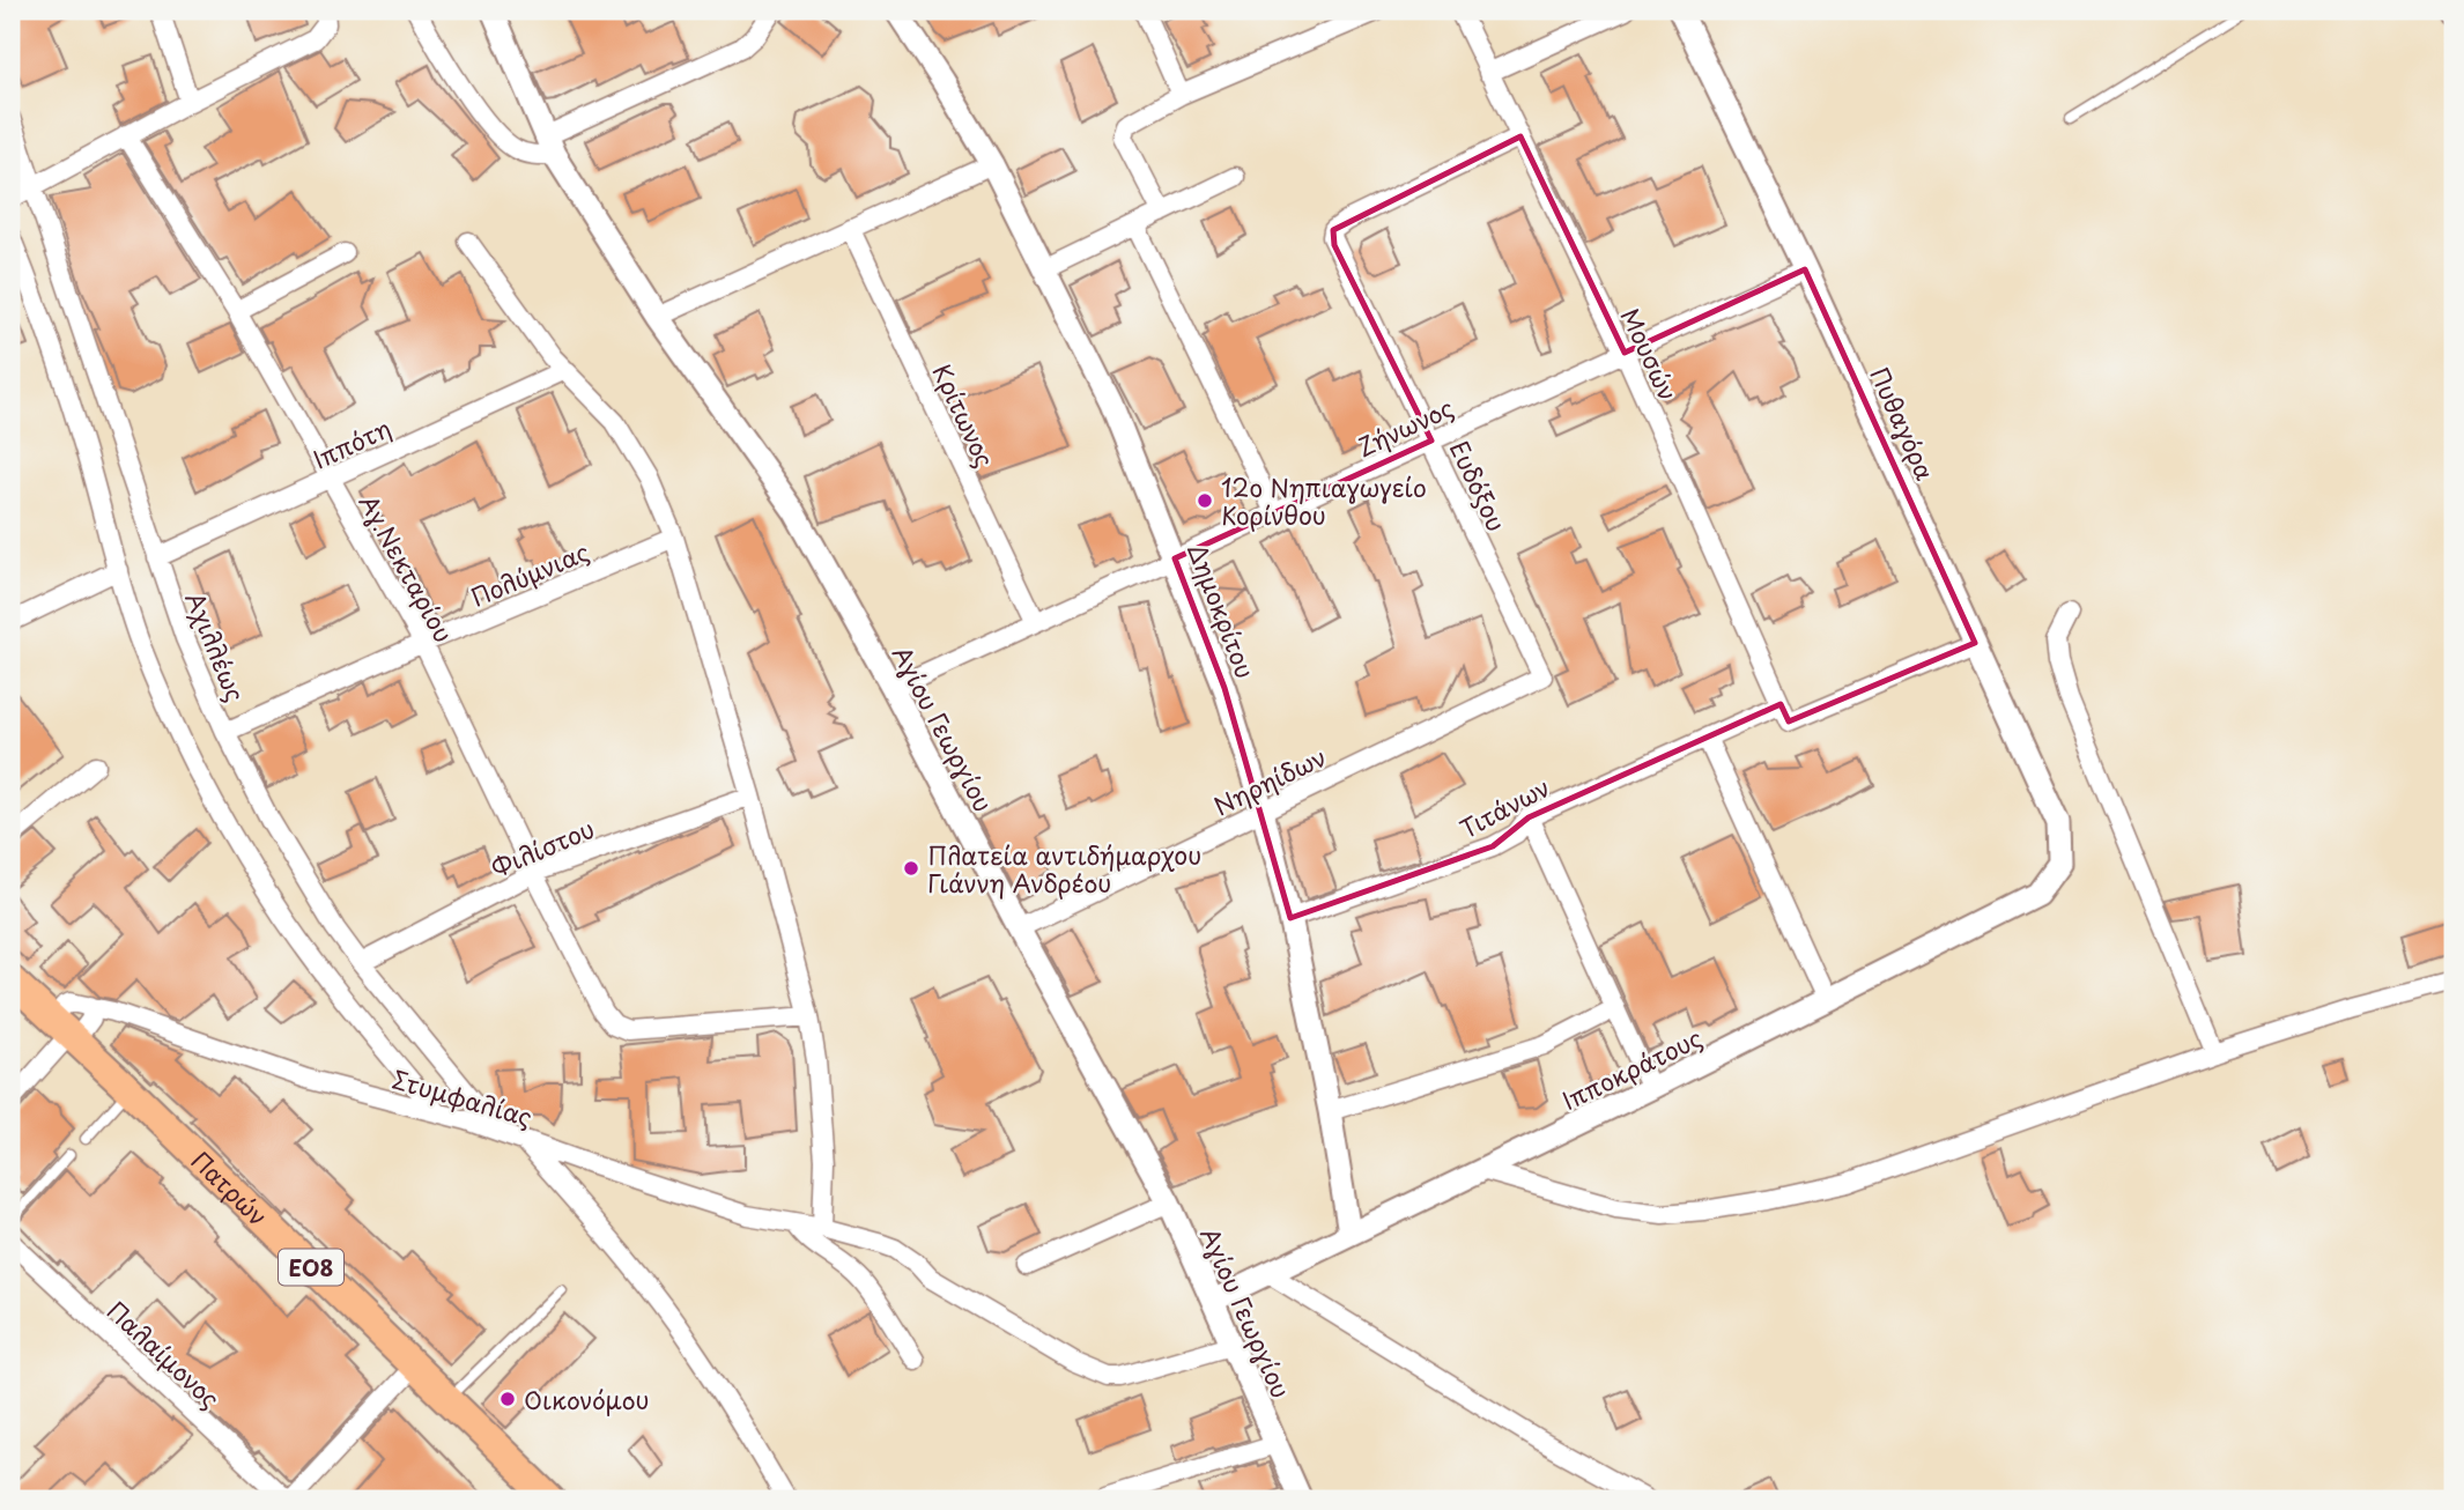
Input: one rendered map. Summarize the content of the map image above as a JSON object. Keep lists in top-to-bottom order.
{
  "streets": {
    "main road": ["Πατρών", "ΕΟ8"],
    "street": [
      "Μουσών",
      "Κρίτωνος",
      "Πυθαγόρα",
      "Ζήνωνος",
      "Ιππότη",
      "Ευδόξου",
      "Αγ.Νεκταρίου",
      "Πολύμνιας",
      "Δημοκρίτου",
      "Αχιλλέως",
      "Αγίου Γεωργίου",
      "Νηρηίδων",
      "Τιτάνων",
      "Φιλίστου",
      "Ιπποκράτους",
      "Στυμφαλίας",
      "Παλαίμονος"
    ]
  },
  "crossings": [
    ["Μουσών", "Πυθαγόρα"],
    ["Μουσών", "Ζήνωνος"],
    ["Μουσών", "Ευδόξου"],
    ["Μουσών", "Τιτάνων"],
    ["Κρίτωνος", "Ζήνωνος"],
    ["Πυθαγόρα", "Ζήνωνος"],
    ["Πυθαγόρα", "Ιπποκράτους"],
    ["Ζήνωνος", "Ευδόξου"],
    ["Ζήνωνος", "Δημοκρίτου"],
    ["Ζήνωνος", "Αγίου Γεωργίου"],
    ["Ιππότη", "Αγ.Νεκταρίου"],
    ["Ιππότη", "Αχιλλέως"],
    ["Ευδόξου", "Νηρηίδων"],
    ["Αγ.Νεκταρίου", "Πολύμνιας"],
    ["Αγ.Νεκταρίου", "Φιλίστου"],
    ["Πολύμνιας", "Αχιλλέως"],
    ["Δημοκρίτου", "Νηρηίδων"],
    ["Δημοκρίτου", "Τιτάνων"],
    ["Δημοκρίτου", "Ιπποκράτους"],
    ["Αχιλλέως", "Φιλίστου"],
    ["Αχιλλέως", "Στυμφαλίας"],
    ["Αγίου Γεωργίου", "Νηρηίδων"],
    ["Αγίου Γεωργίου", "Ιπποκράτους"],
    ["Αγίου Γεωργίου", "Στυμφαλίας"]
  ],
  "places": ["12ο Νηπιαγωγείο Κορίνθου", "Πλατεία αντιδήμαρχου Γιάννη Ανδρέου", "Οικονόμου"]
}
